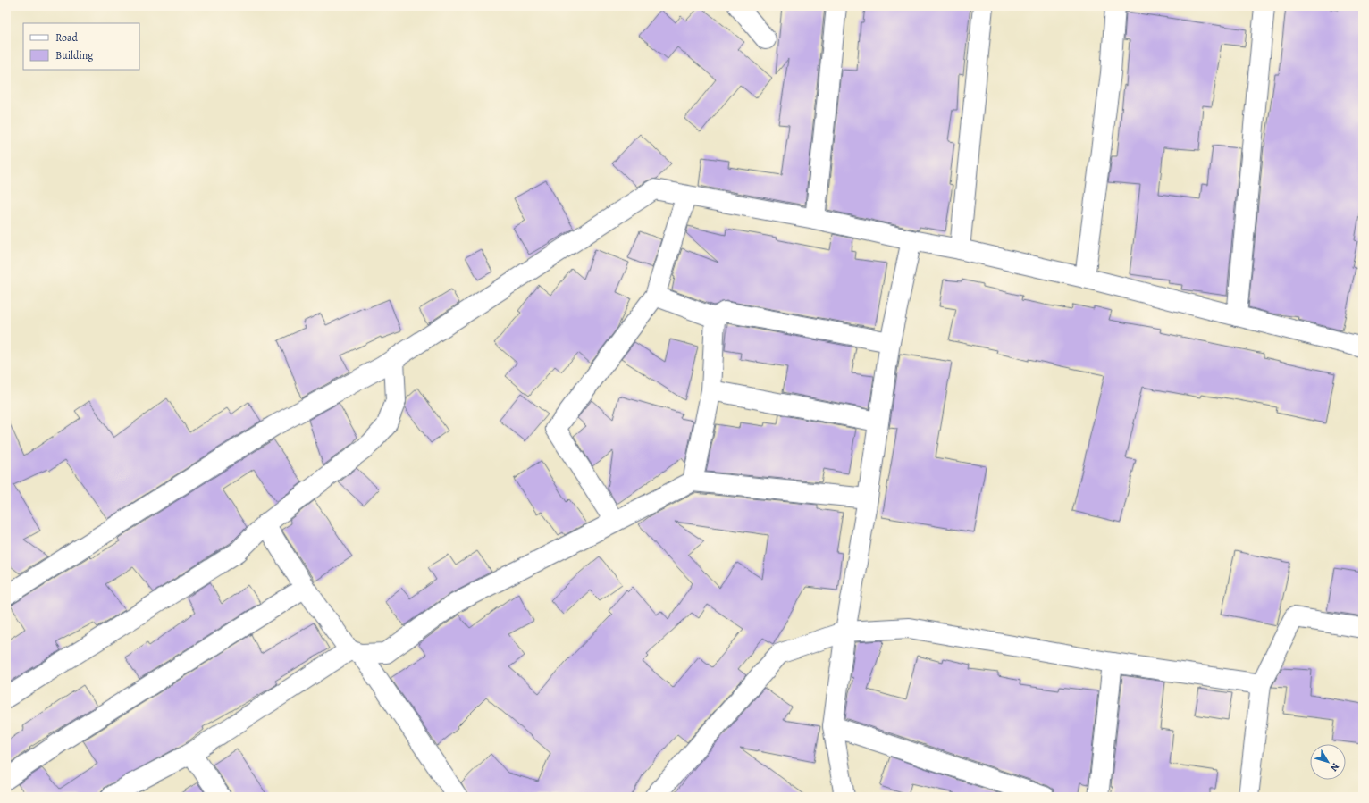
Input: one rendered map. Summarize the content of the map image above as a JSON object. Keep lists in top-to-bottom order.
{
  "legend": ["Road", "Building"],
  "north": "bottom right"
}
